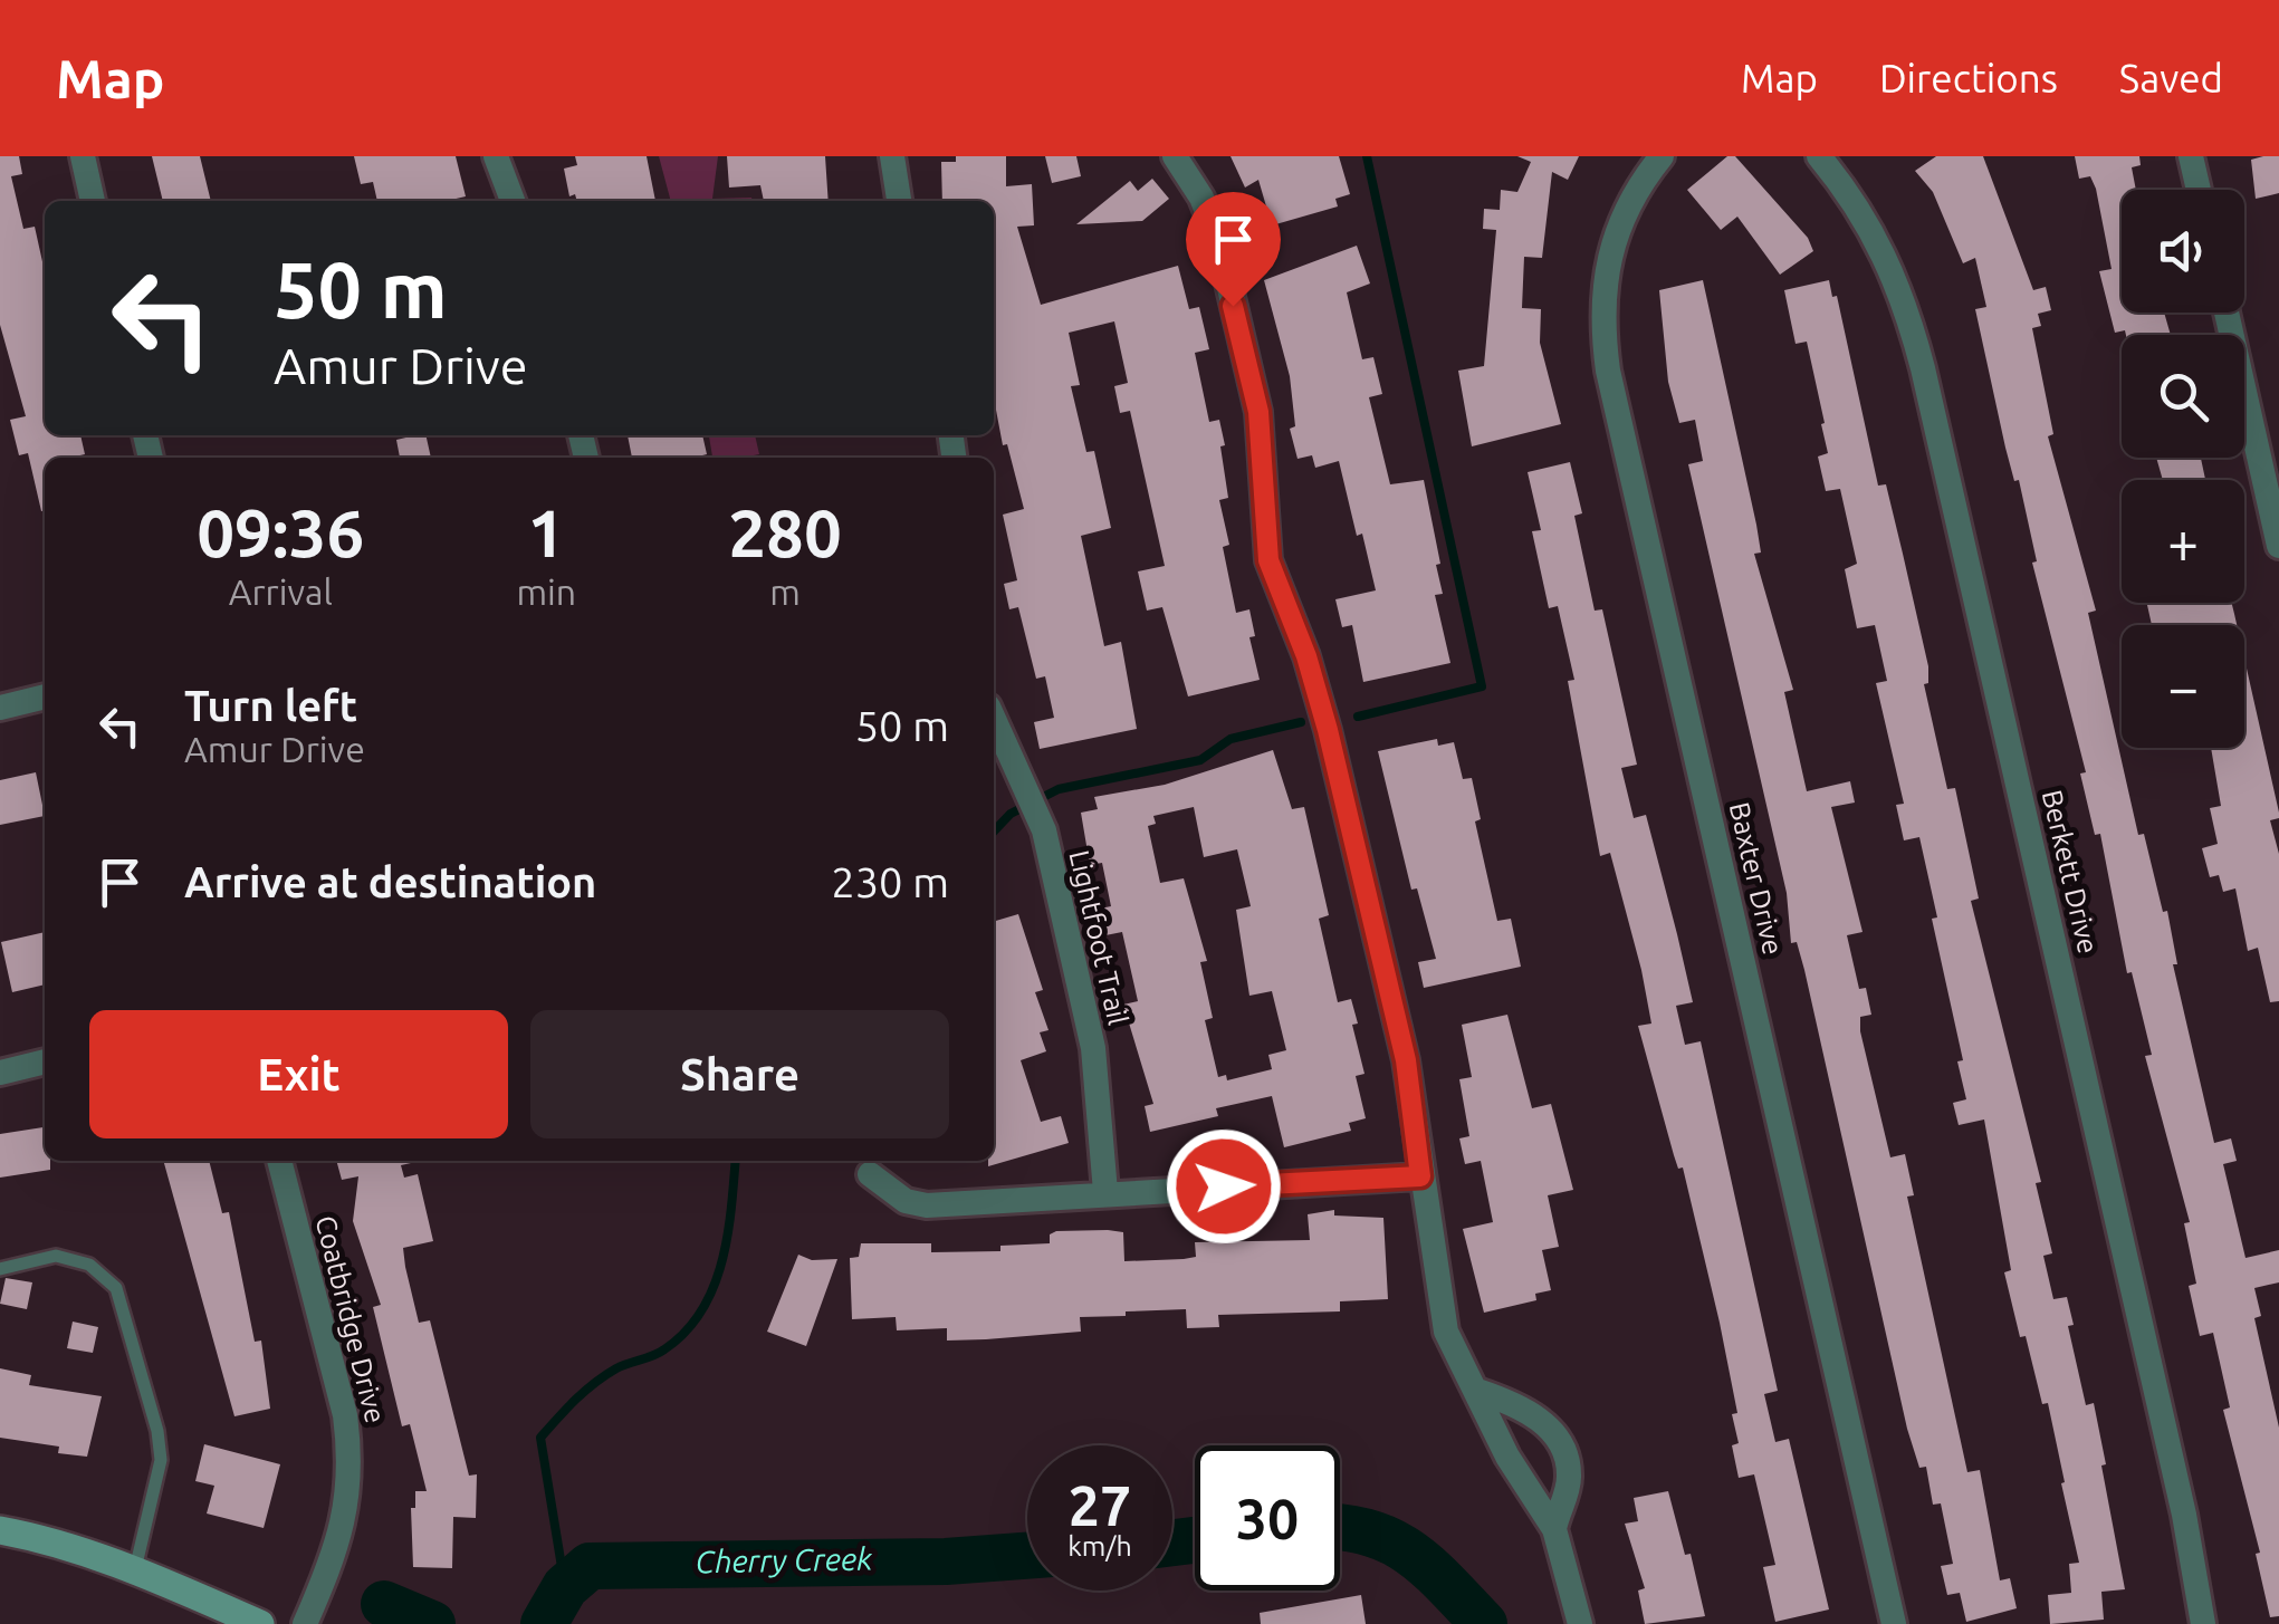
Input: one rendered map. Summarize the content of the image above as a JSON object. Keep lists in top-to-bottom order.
{
  "streets": {
    "street": [
      "Berkett Drive",
      "Baxter Drive",
      "Lightfoot Trail",
      "Coatbridge Drive"
    ]
  },
  "water": ["Cherry Creek"],
  "page": {
    "header": "Map",
    "nav": ["Map", "Directions", "Saved"],
    "map_buttons": ["+", "−"],
    "turn": ["50 m", "Amur Drive"],
    "eta": [
      "09:36",
      "Arrival",
      "1",
      "min",
      "280",
      "m"
    ],
    "list": [
      {
        "name": "Turn left",
        "note": "Amur Drive",
        "value": "50 m"
      },
      {
        "name": "Arrive at destination",
        "value": "230 m"
      }
    ],
    "buttons": ["Exit", "Share"],
    "speed": "27 km/h",
    "limit": "30"
  }
}
